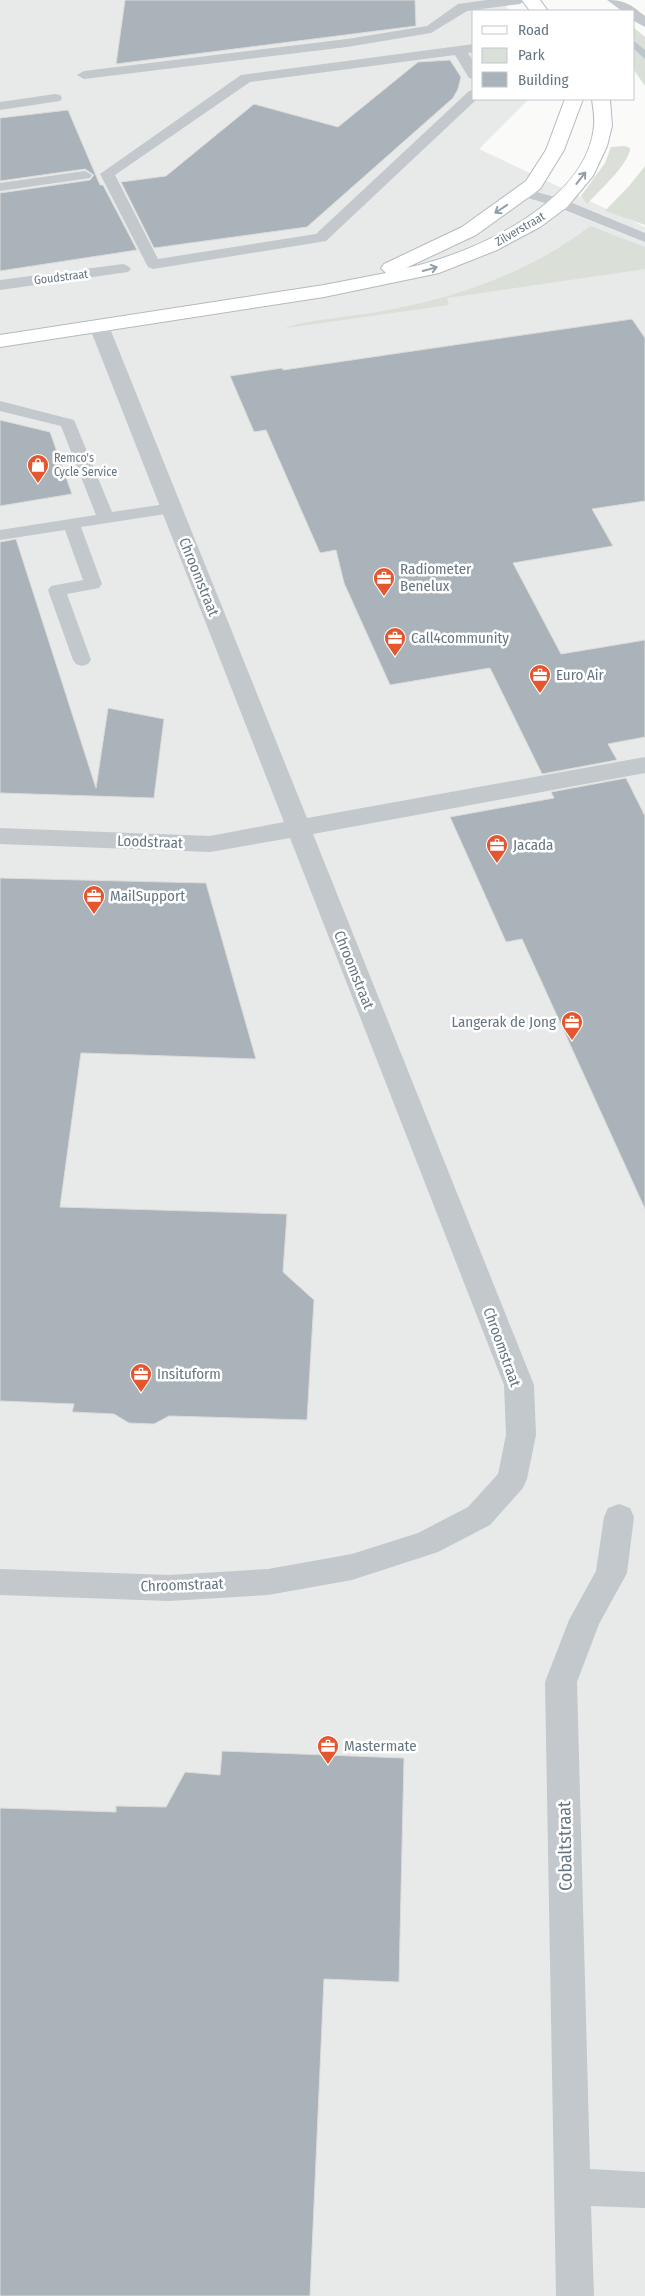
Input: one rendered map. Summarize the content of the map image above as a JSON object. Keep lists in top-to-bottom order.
{
  "streets": {
    "street": [
      "Zilverstraat",
      "Chroomstraat",
      "Loodstraat",
      "Cobaltstraat"
    ],
    "lane": ["Goudstraat"]
  },
  "crossings": [
    ["Zilverstraat", "Chroomstraat"],
    ["Chroomstraat", "Loodstraat"]
  ],
  "places": {
    "shop": ["Remco's Cycle Service"],
    "office": [
      "Radiometer Benelux",
      "Call4community",
      "Euro Air",
      "Jacada",
      "MailSupport",
      "Langerak de Jong",
      "Insituform",
      "Mastermate"
    ]
  },
  "legend": ["Road", "Park", "Building"]
}
